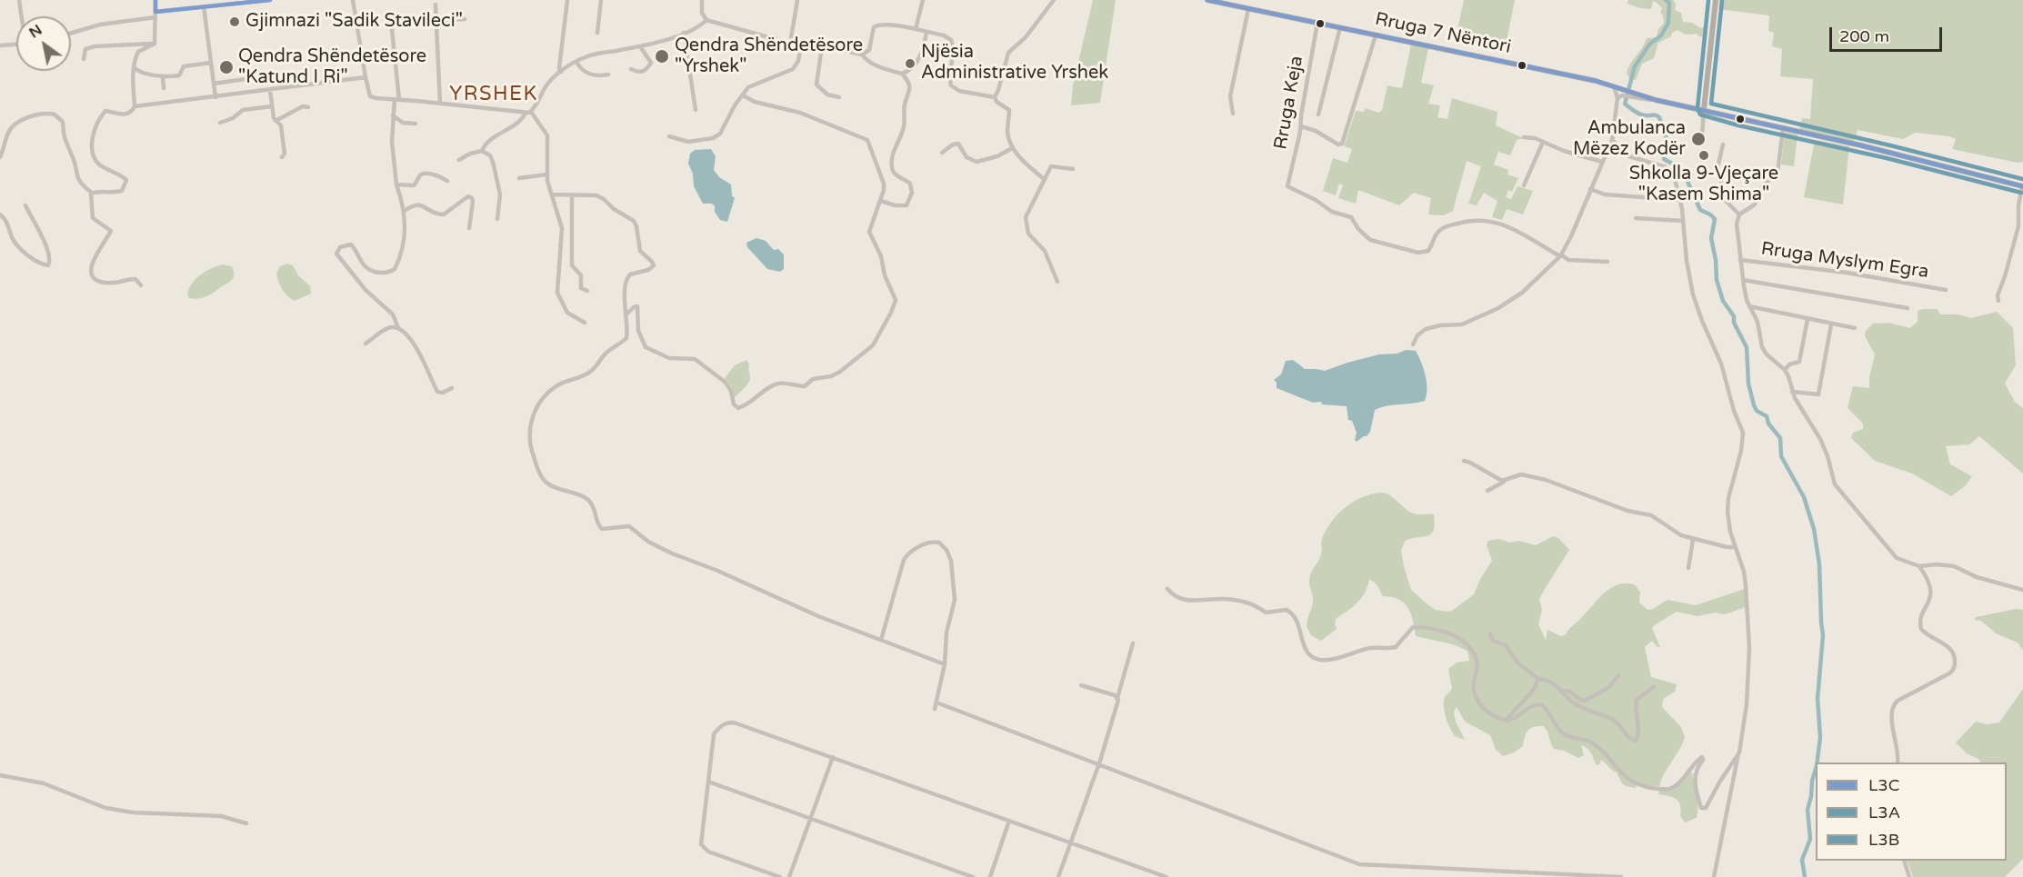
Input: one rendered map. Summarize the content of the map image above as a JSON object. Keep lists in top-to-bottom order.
{
  "streets": {
    "main road": ["Rruga 7 Nëntori"],
    "street": ["Rruga Keja", "Rruga Myslym Egra"]
  },
  "crossings": [
    ["Rruga 7 Nëntori", "Rruga Keja"]
  ],
  "districts": ["YRSHEK"],
  "places": [
    "Gjimnazi \"Sadik Stavileci\"",
    "Qendra Shëndetësore \"Yrshek\"",
    "Njësia Administrative Yrshek",
    "Qendra Shëndetësore \"Katund I Ri\"",
    "Ambulanca Mëzez Kodër",
    "Shkolla 9-Vjeçare \"Kasem Shima\""
  ],
  "lines": ["transit line L3C", "transit line L3A", "transit line L3B"],
  "legend": ["L3C", "L3A", "L3B"],
  "scale_bar": "200 m",
  "north": "top left"
}
